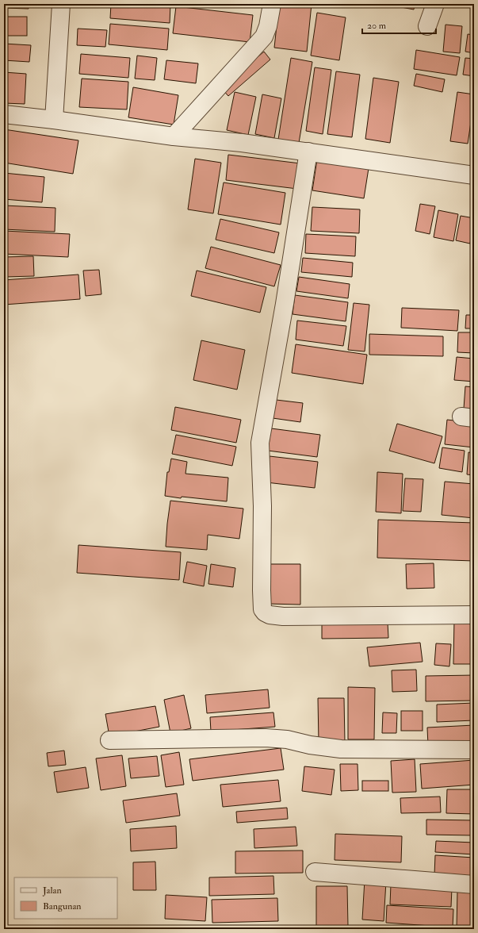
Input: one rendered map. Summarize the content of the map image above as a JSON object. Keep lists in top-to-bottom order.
{
  "legend": ["Jalan", "Bangunan"],
  "scale_bar": "20 m"
}
